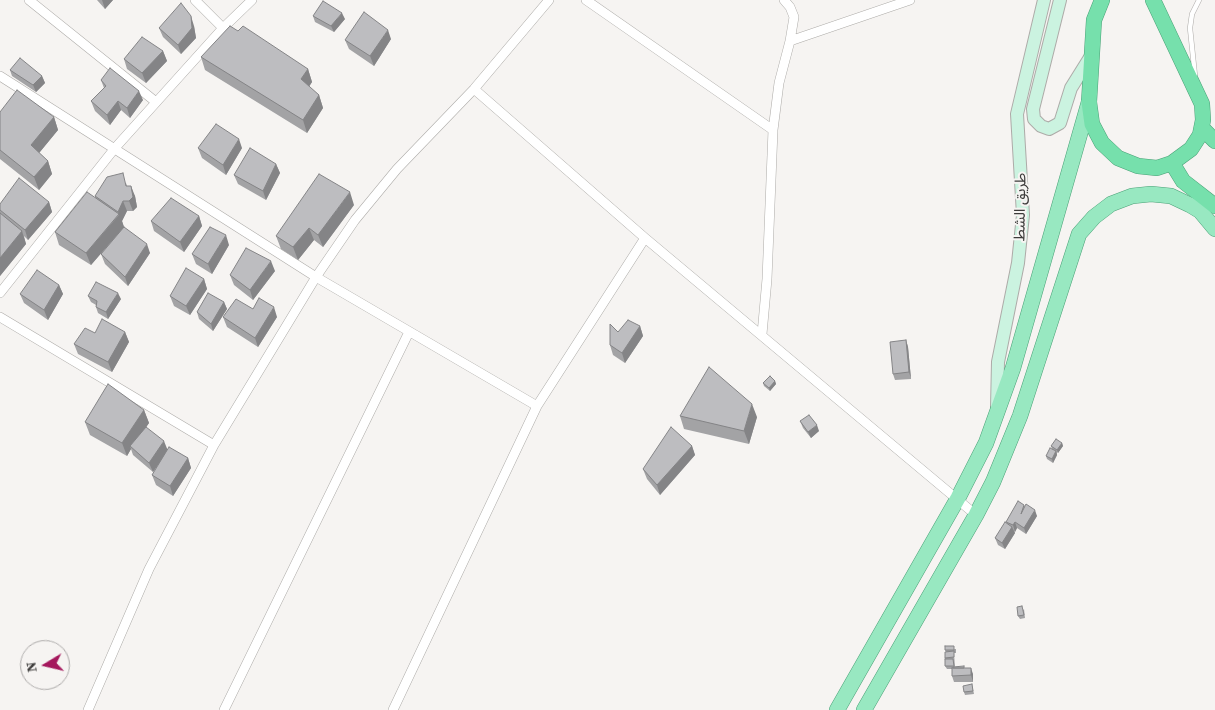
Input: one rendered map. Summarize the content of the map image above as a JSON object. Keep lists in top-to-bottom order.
{
  "streets": {
    "main road": ["طريق الشط"]
  },
  "north": "left"
}
